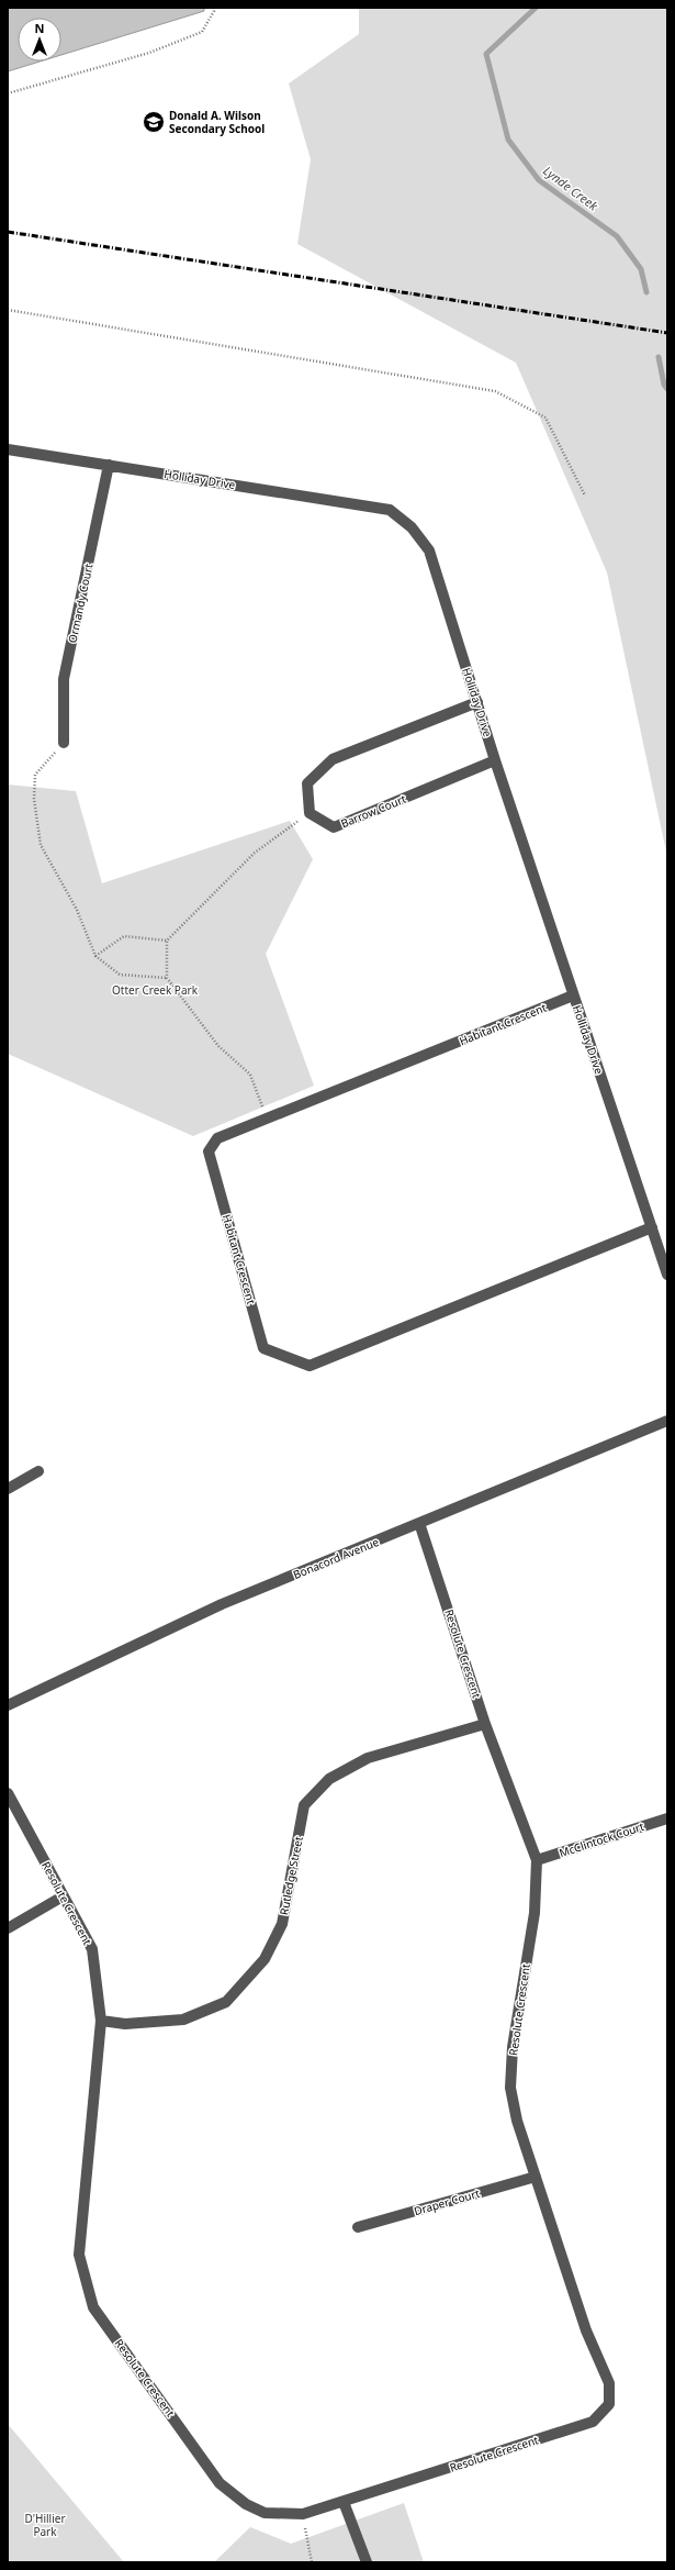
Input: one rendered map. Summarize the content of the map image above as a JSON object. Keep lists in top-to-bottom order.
{
  "streets": {
    "street": [
      "Holliday Drive",
      "Ormandy Court",
      "Barrow Court",
      "Habitant Crescent",
      "Bonacord Avenue",
      "Resolute Crescent",
      "McClintock Court",
      "Rutledge Street",
      "Draper Court"
    ]
  },
  "crossings": [
    ["Holliday Drive", "Ormandy Court"],
    ["Holliday Drive", "Barrow Court"],
    ["Holliday Drive", "Habitant Crescent"],
    ["Bonacord Avenue", "Resolute Crescent"],
    ["Resolute Crescent", "McClintock Court"],
    ["Resolute Crescent", "Rutledge Street"],
    ["Resolute Crescent", "Draper Court"]
  ],
  "water": ["Lynde Creek"],
  "parks": ["Otter Creek Park", "D'Hillier Park"],
  "places": {
    "school or university": ["Donald A. Wilson Secondary School"]
  },
  "north": "top"
}
